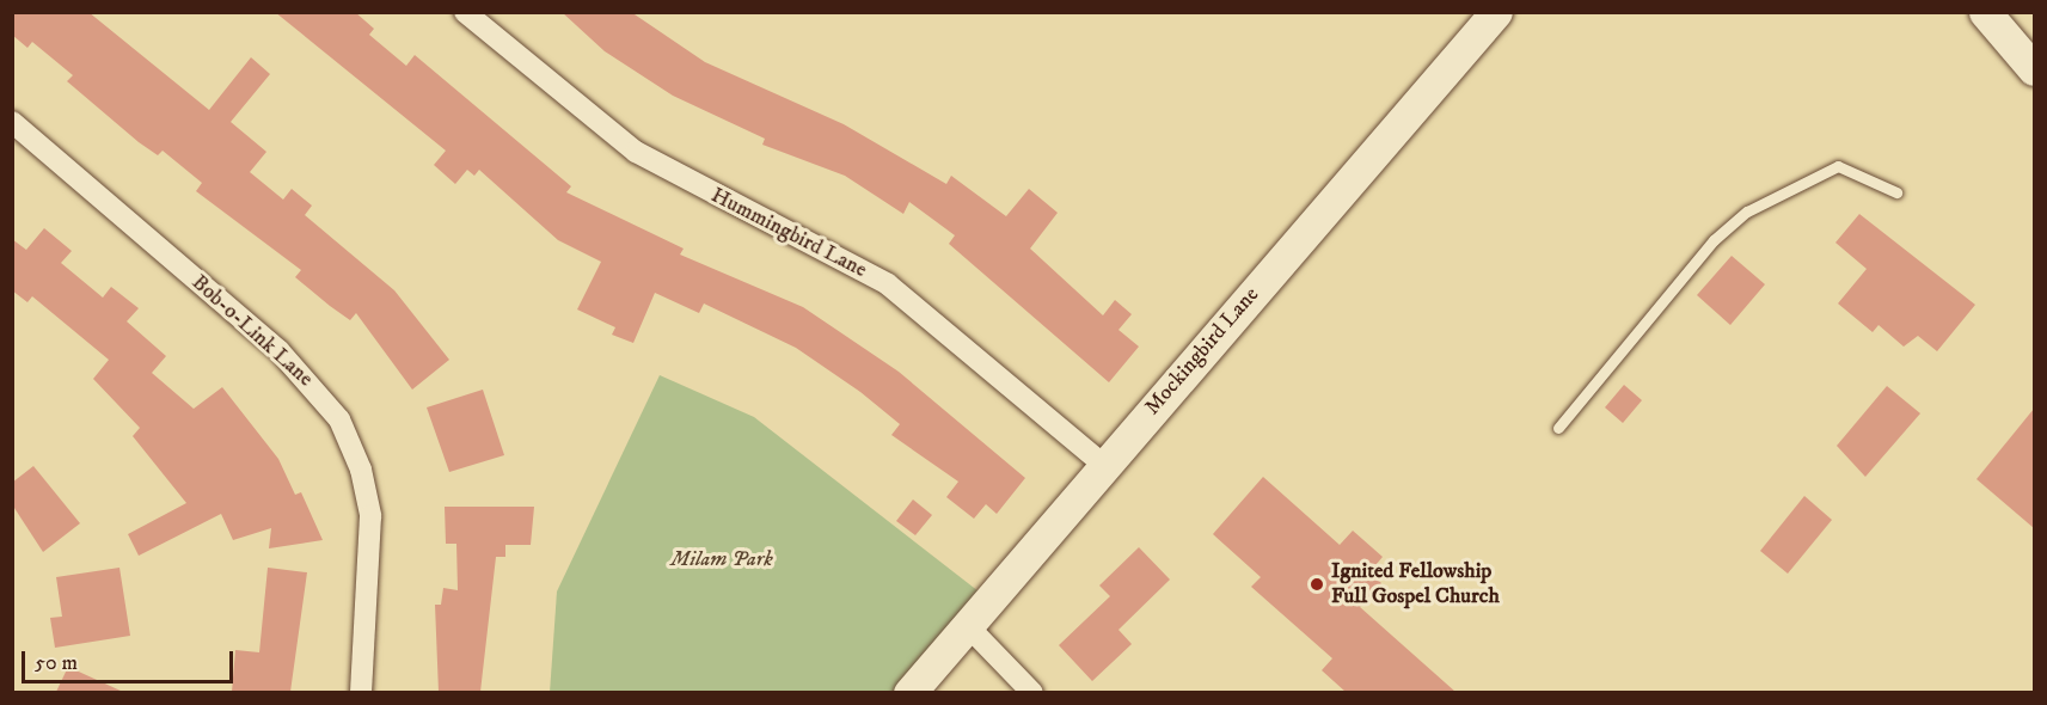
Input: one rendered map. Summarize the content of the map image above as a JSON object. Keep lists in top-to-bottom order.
{
  "streets": {
    "street": ["Hummingbird Lane", "Bob-o-Link Lane", "Mockingbird Lane"]
  },
  "crossings": [
    ["Hummingbird Lane", "Mockingbird Lane"]
  ],
  "parks": ["Milam Park"],
  "places": ["Ignited Fellowship Full Gospel Church"],
  "scale_bar": "50 m"
}
